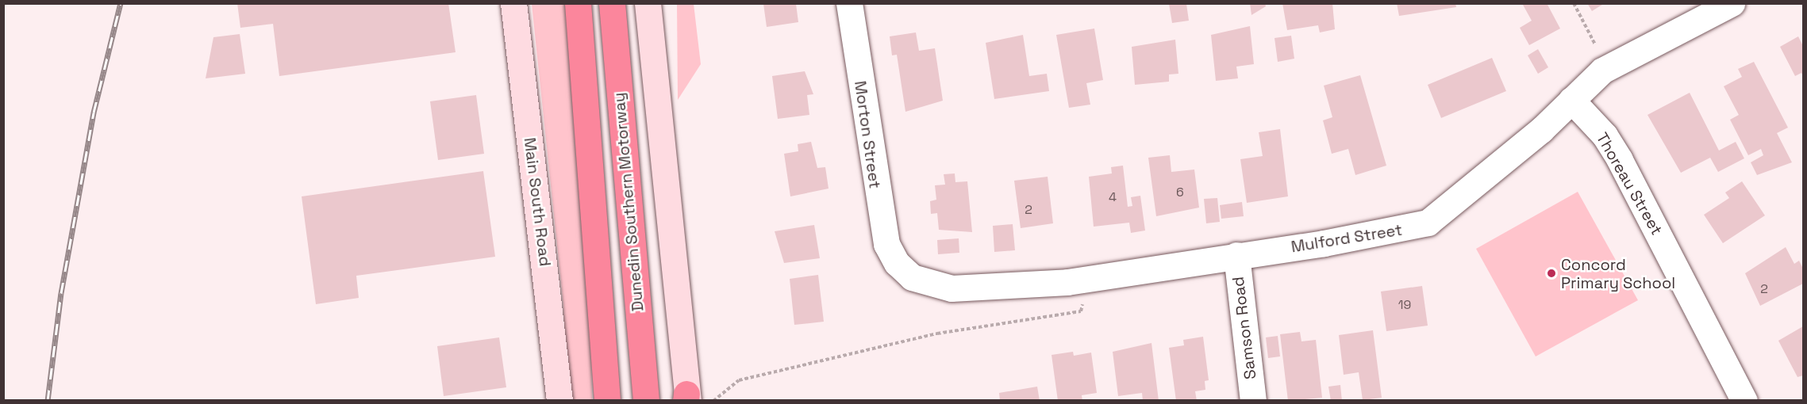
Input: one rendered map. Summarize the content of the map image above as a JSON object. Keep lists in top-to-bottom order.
{
  "streets": {
    "highway": ["Dunedin Southern Motorway"],
    "main road": ["Main South Road"],
    "street": [
      "Morton Street",
      "Thoreau Street",
      "Mulford Street",
      "Samson Road"
    ]
  },
  "crossings": [
    ["Morton Street", "Mulford Street"],
    ["Thoreau Street", "Mulford Street"],
    ["Mulford Street", "Samson Road"]
  ],
  "places": ["Concord Primary School"],
  "house_numbers": [
    "6",
    "4",
    "2",
    "2",
    "19"
  ]
}
